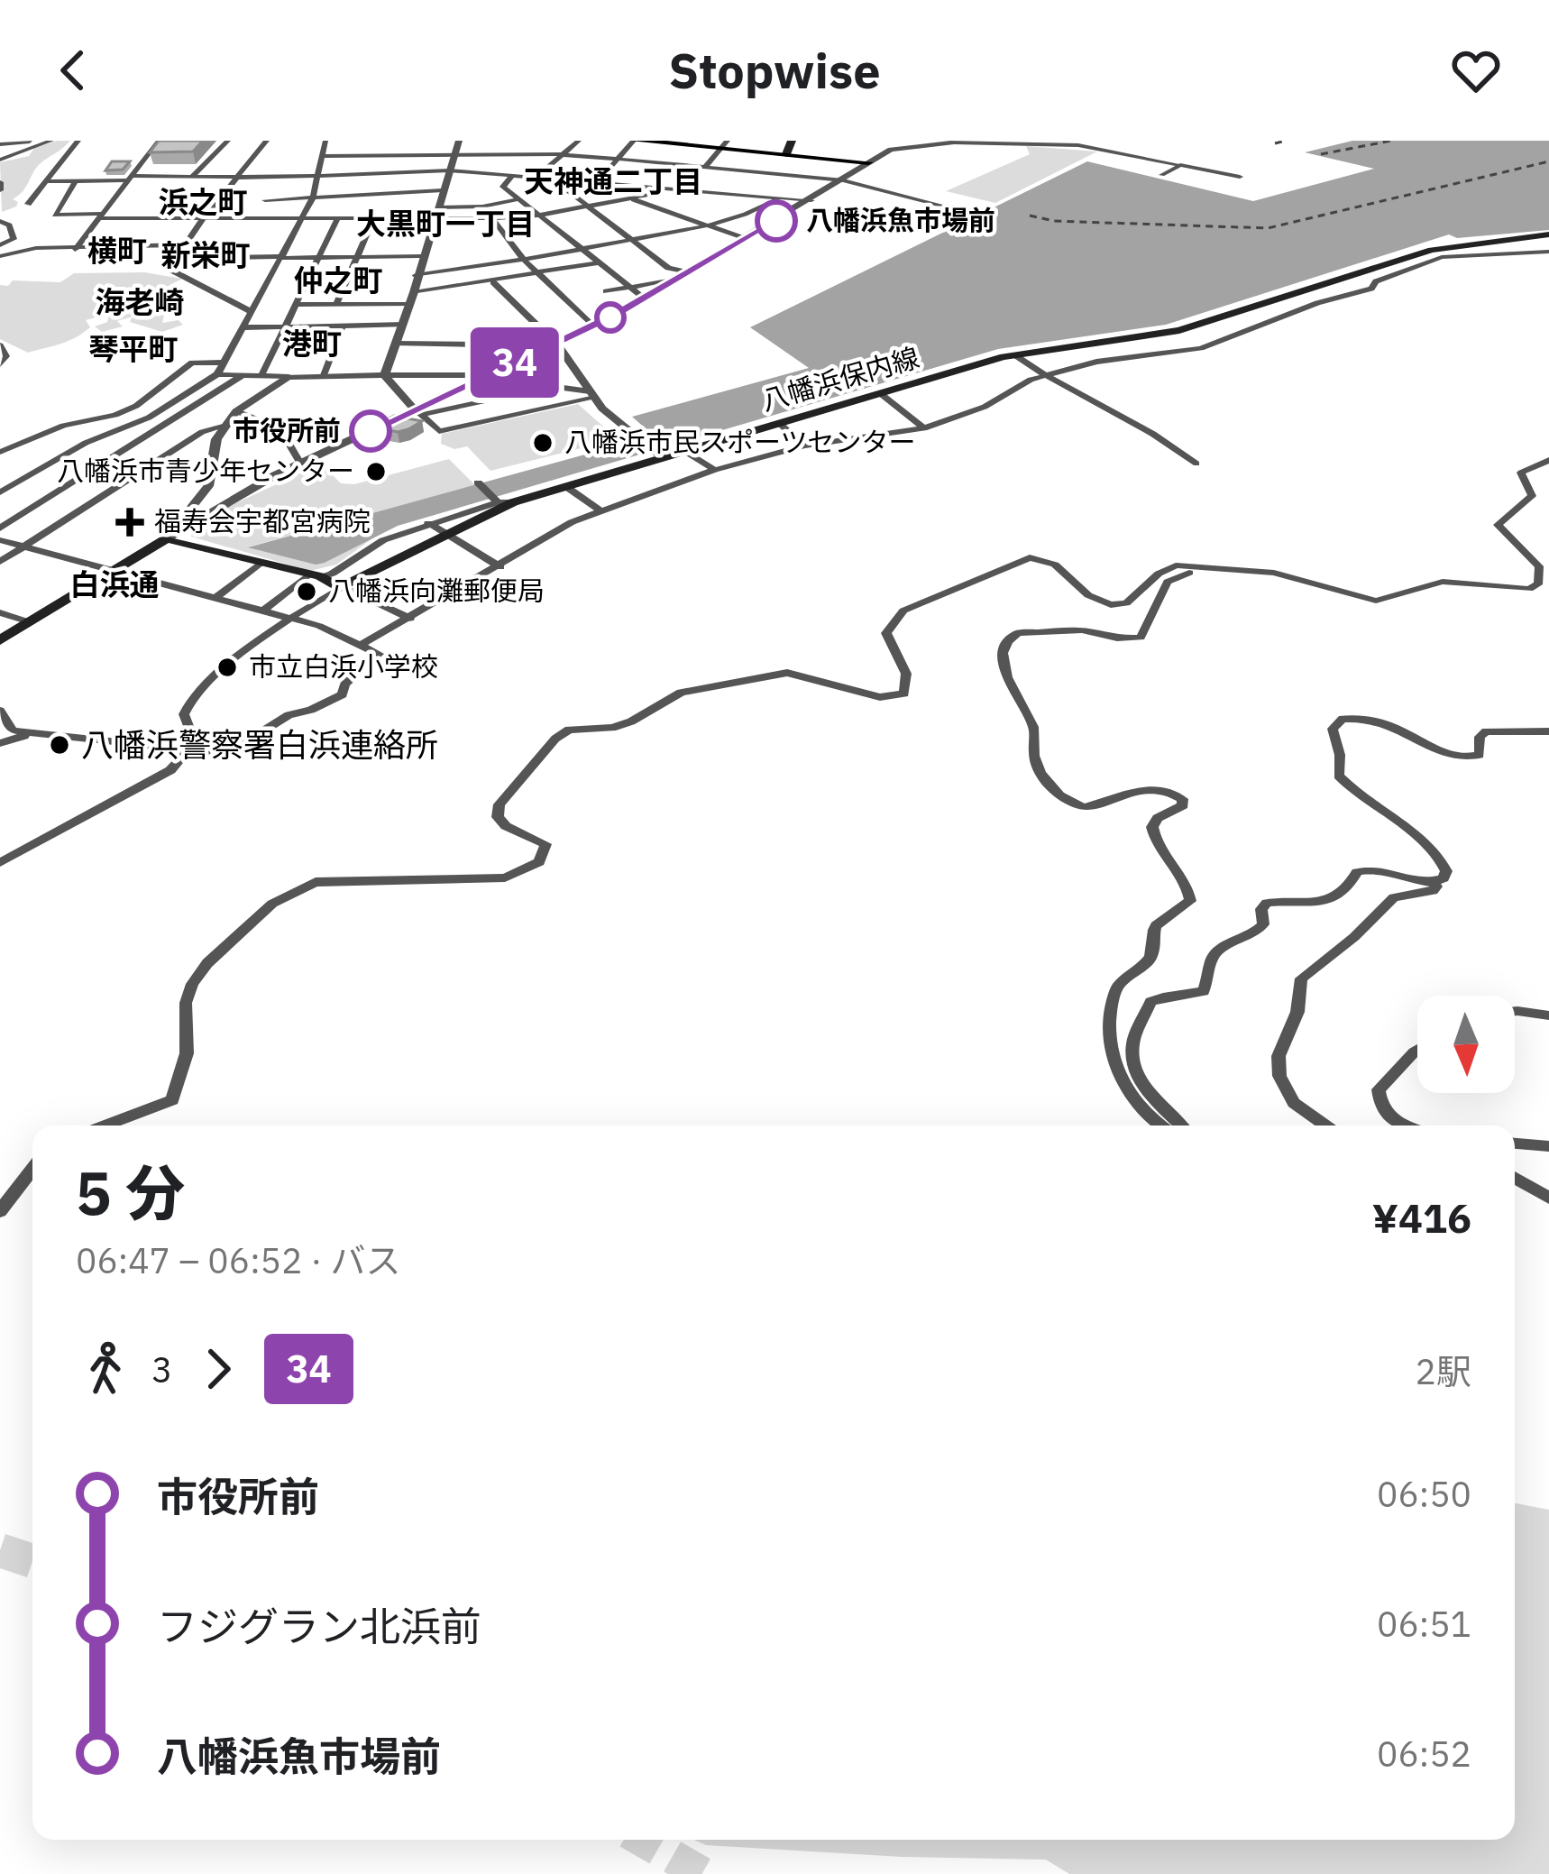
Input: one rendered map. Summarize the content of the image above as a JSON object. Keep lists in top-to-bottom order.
{
  "streets": {
    "main road": ["八幡浜保内線"]
  },
  "districts": [
    "天神通二丁目",
    "浜之町",
    "大黒町一丁目",
    "横町",
    "新栄町",
    "仲之町",
    "海老崎",
    "港町",
    "琴平町",
    "白浜通"
  ],
  "places": {
    "other": [
      "八幡浜魚市場前",
      "市役所前",
      "八幡浜市民スポーツセンター",
      "八幡浜市青少年センター",
      "八幡浜向灘郵便局",
      "市立白浜小学校",
      "八幡浜警察署白浜連絡所"
    ],
    "health": ["福寿会宇都宮病院"]
  },
  "lines": ["bus line 34"],
  "north": "bottom",
  "page": {
    "header": "Stopwise",
    "on_map": "34",
    "heading": ["5 分", "06:47 – 06:52 · バス", "¥416"],
    "legs": ["3", "34", "2駅"],
    "list": [
      {
        "name": "市役所前",
        "value": "06:50"
      },
      {
        "name": "フジグラン北浜前",
        "value": "06:51"
      },
      {
        "name": "八幡浜魚市場前",
        "value": "06:52"
      }
    ]
  }
}
